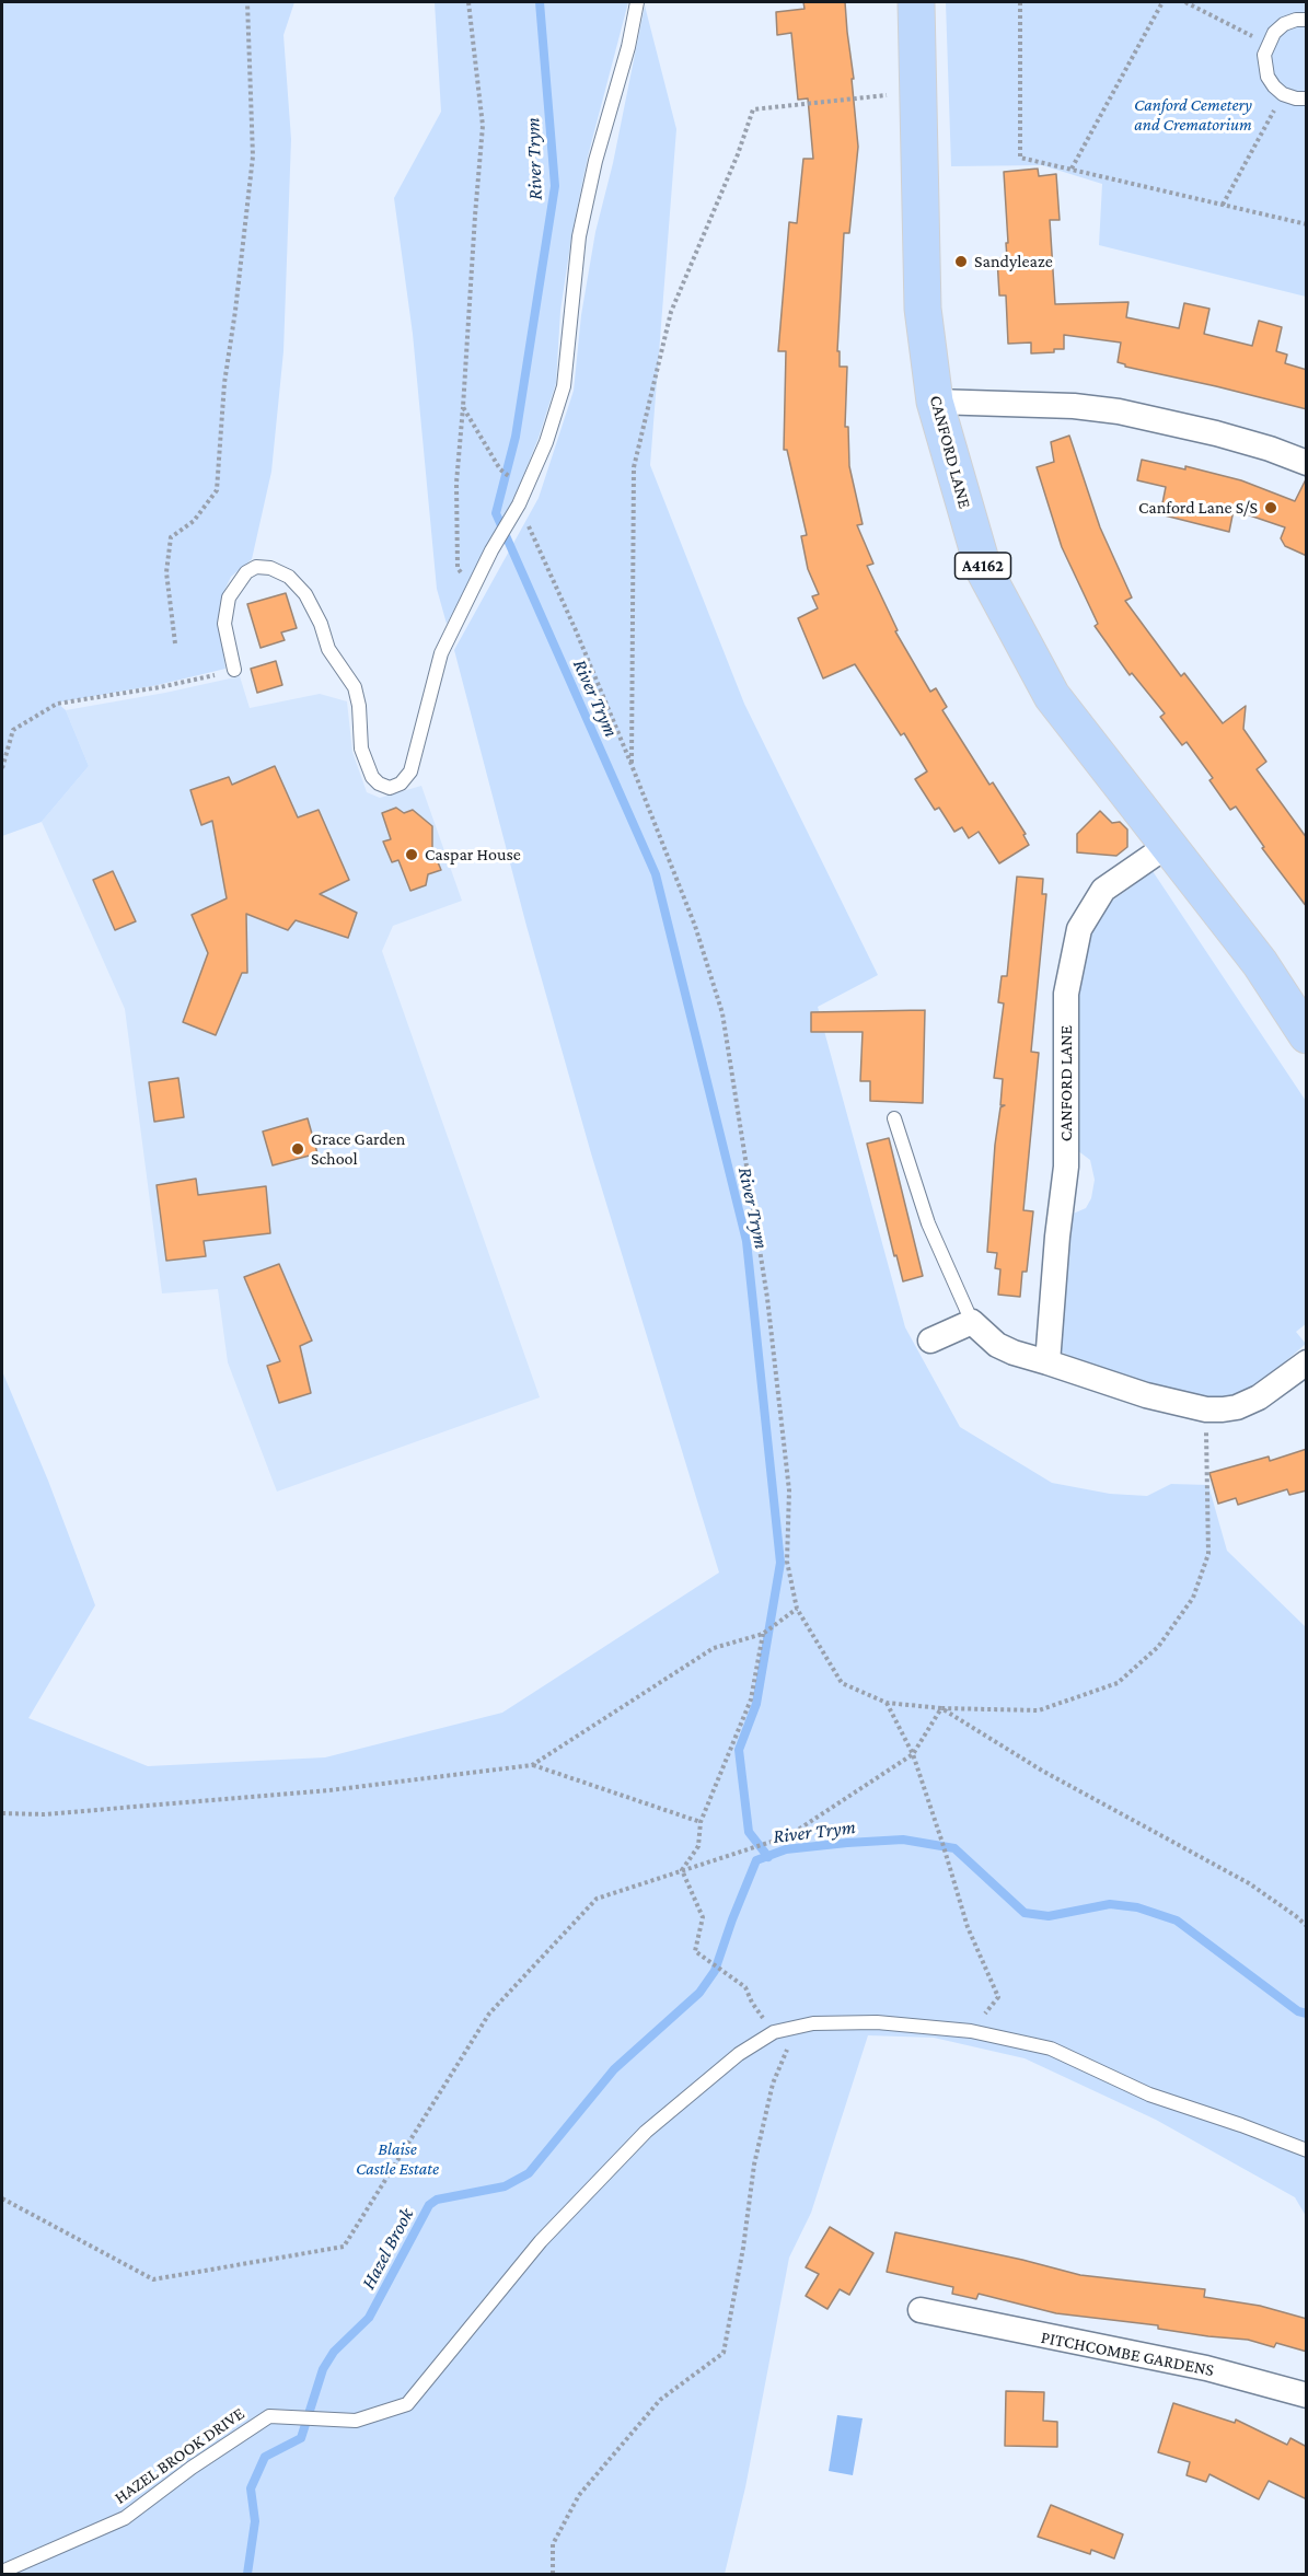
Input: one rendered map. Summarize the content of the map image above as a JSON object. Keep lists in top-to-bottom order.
{
  "streets": {
    "main road": ["CANFORD LANE", "A4162"],
    "street": ["PITCHCOMBE GARDENS"],
    "lane": ["HAZEL BROOK DRIVE"]
  },
  "water": ["River Trym", "Hazel Brook"],
  "parks": ["Canford Cemetery and Crematorium", "Blaise Castle Estate"],
  "places": [
    "Sandyleaze",
    "Canford Lane S/S",
    "Caspar House",
    "Grace Garden School"
  ]
}
